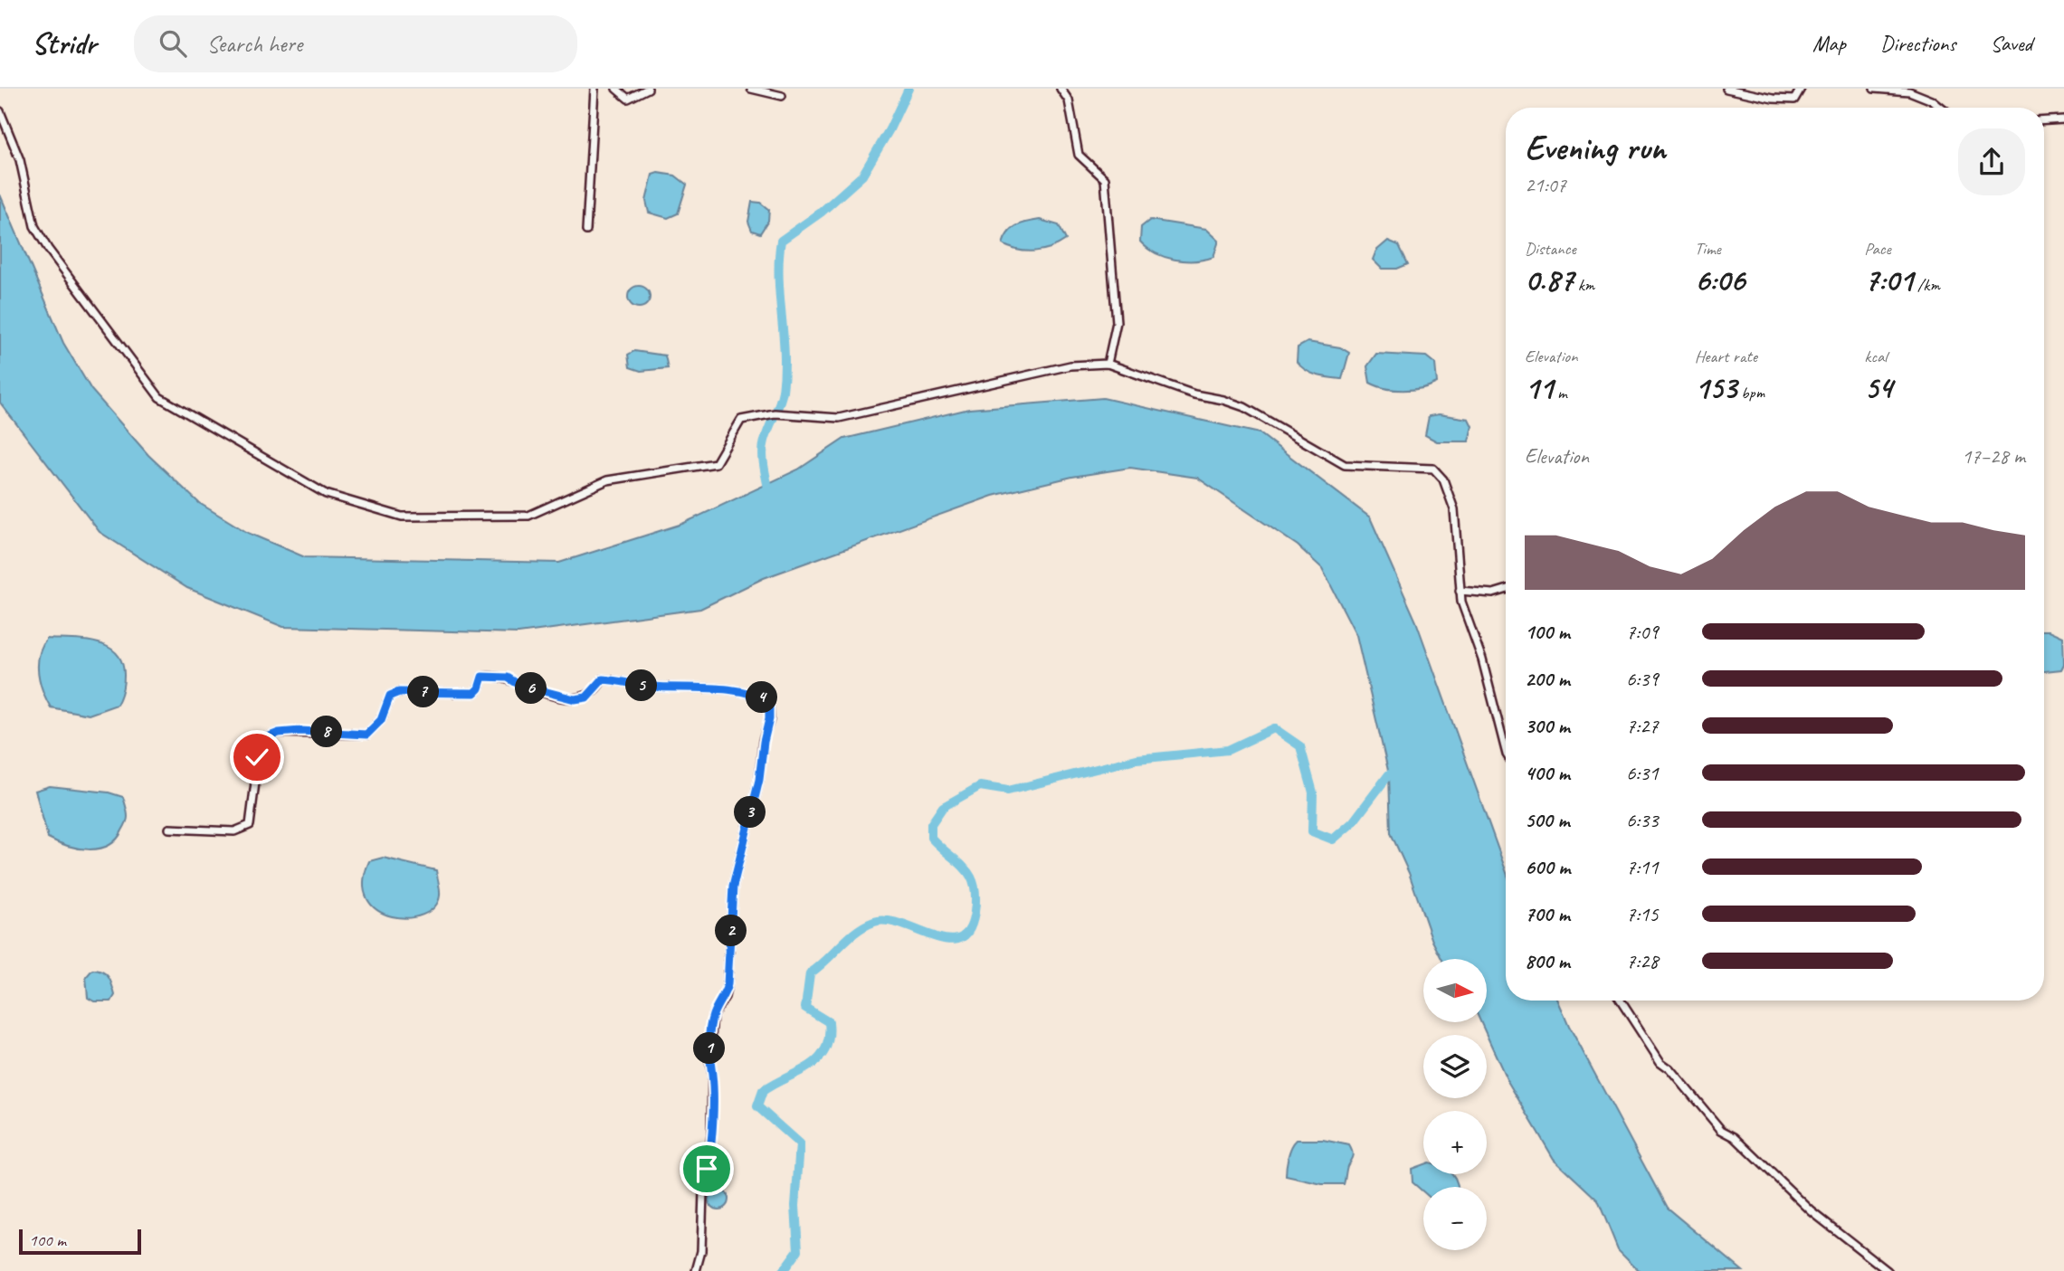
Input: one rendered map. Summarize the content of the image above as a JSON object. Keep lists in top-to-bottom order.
{
  "scale_bar": "100 m",
  "north": "right",
  "page": {
    "header": "Stridr",
    "search": "Search here",
    "nav": ["Map", "Directions", "Saved"],
    "heading": ["Evening run", "21:07"],
    "stats": [
      ["Distance", "0.87 km"],
      ["Time", "6:06"],
      ["Pace", "7:01 /km"],
      ["Elevation", "11 m"],
      ["Heart rate", "153 bpm"],
      ["kcal", "54"]
    ],
    "chart": ["Elevation", "17–28 m"],
    "list": [
      {
        "name": "100 m",
        "note": "7:09"
      },
      {
        "name": "200 m",
        "note": "6:39"
      },
      {
        "name": "300 m",
        "note": "7:27"
      },
      {
        "name": "400 m",
        "note": "6:31"
      },
      {
        "name": "500 m",
        "note": "6:33"
      },
      {
        "name": "600 m",
        "note": "7:11"
      },
      {
        "name": "700 m",
        "note": "7:15"
      },
      {
        "name": "800 m",
        "note": "7:28"
      }
    ],
    "pins": [
      "5",
      "6",
      "7",
      "4",
      "8",
      "3",
      "2",
      "1"
    ],
    "map_buttons": ["+", "−"],
    "scale": "100 m"
  }
}
